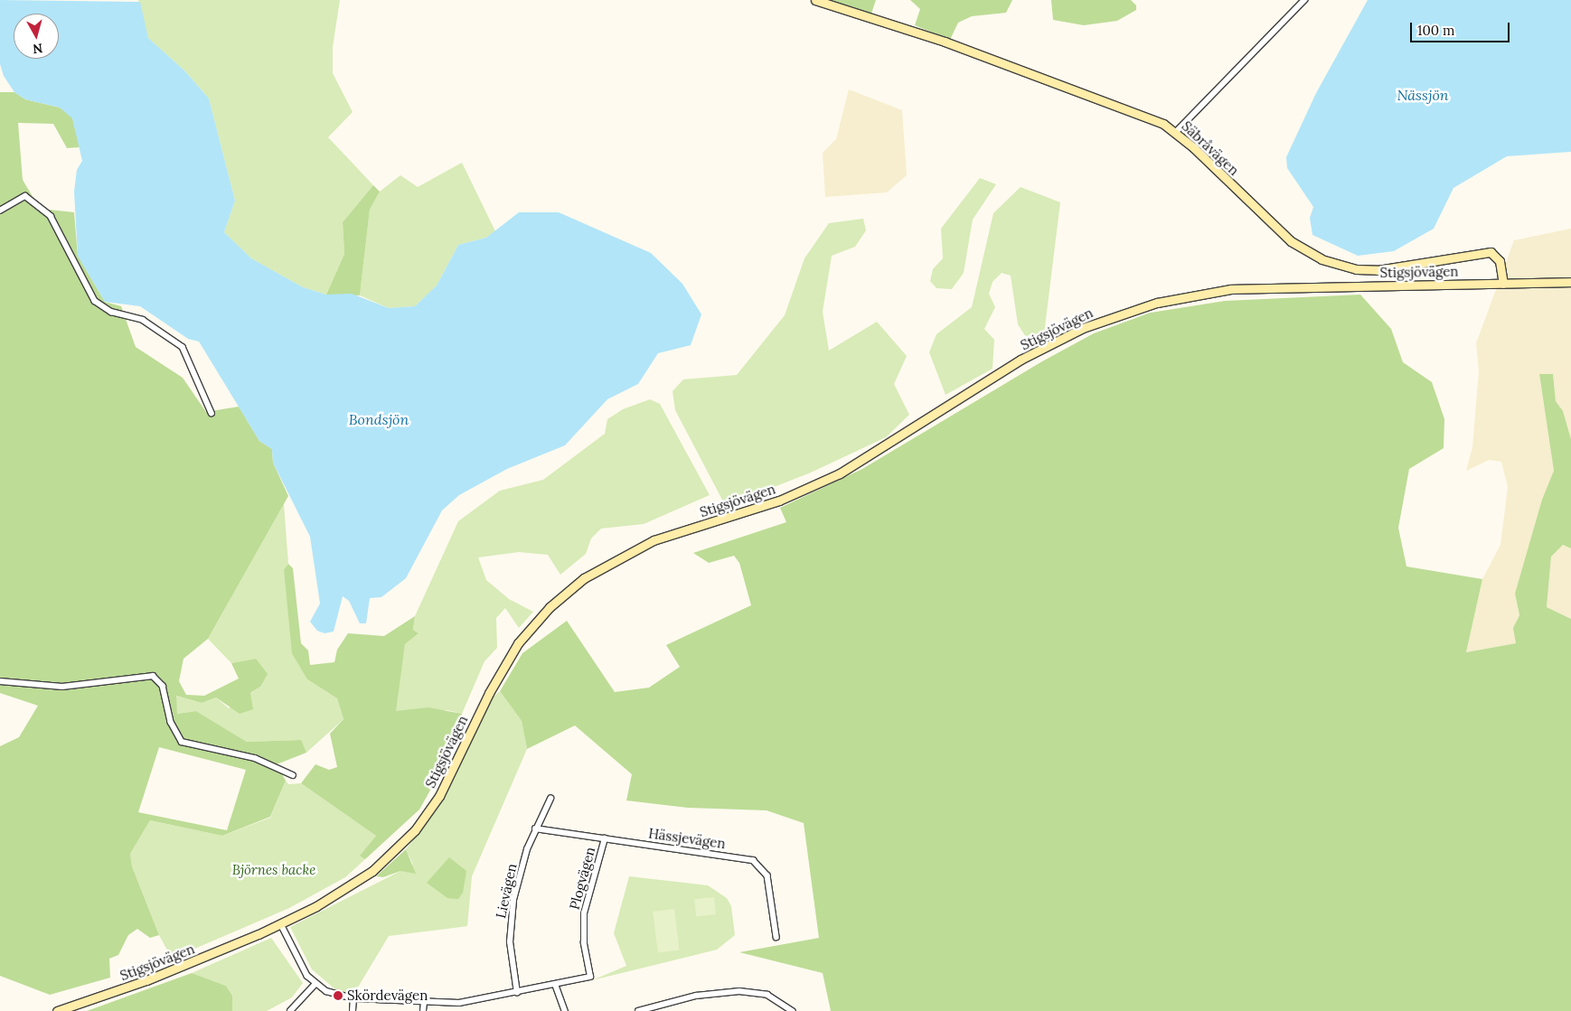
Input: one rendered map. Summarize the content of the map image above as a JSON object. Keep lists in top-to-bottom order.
{
  "streets": {
    "main road": ["Säbråvägen", "Stigsjövägen"],
    "street": ["Hässjevägen", "Plogvägen", "Lievägen"]
  },
  "crossings": [
    ["Säbråvägen", "Stigsjövägen"],
    ["Hässjevägen", "Plogvägen"],
    ["Hässjevägen", "Lievägen"]
  ],
  "water": ["Nässjön", "Bondsjön"],
  "parks": ["Björnes backe"],
  "places": ["Skördevägen"],
  "scale_bar": "100 m",
  "north": "bottom"
}
